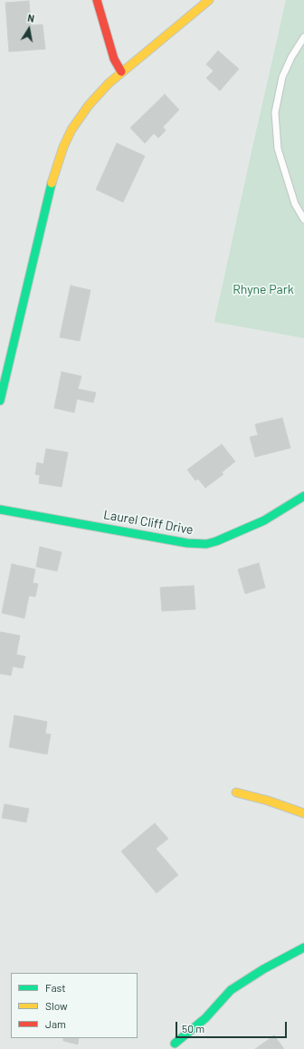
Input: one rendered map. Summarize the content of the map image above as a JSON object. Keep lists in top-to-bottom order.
{
  "streets": {
    "street": ["Laurel Cliff Drive"]
  },
  "parks": ["Rhyne Park"],
  "legend": ["Fast", "Slow", "Jam"],
  "scale_bar": "50 m",
  "north": "top"
}
